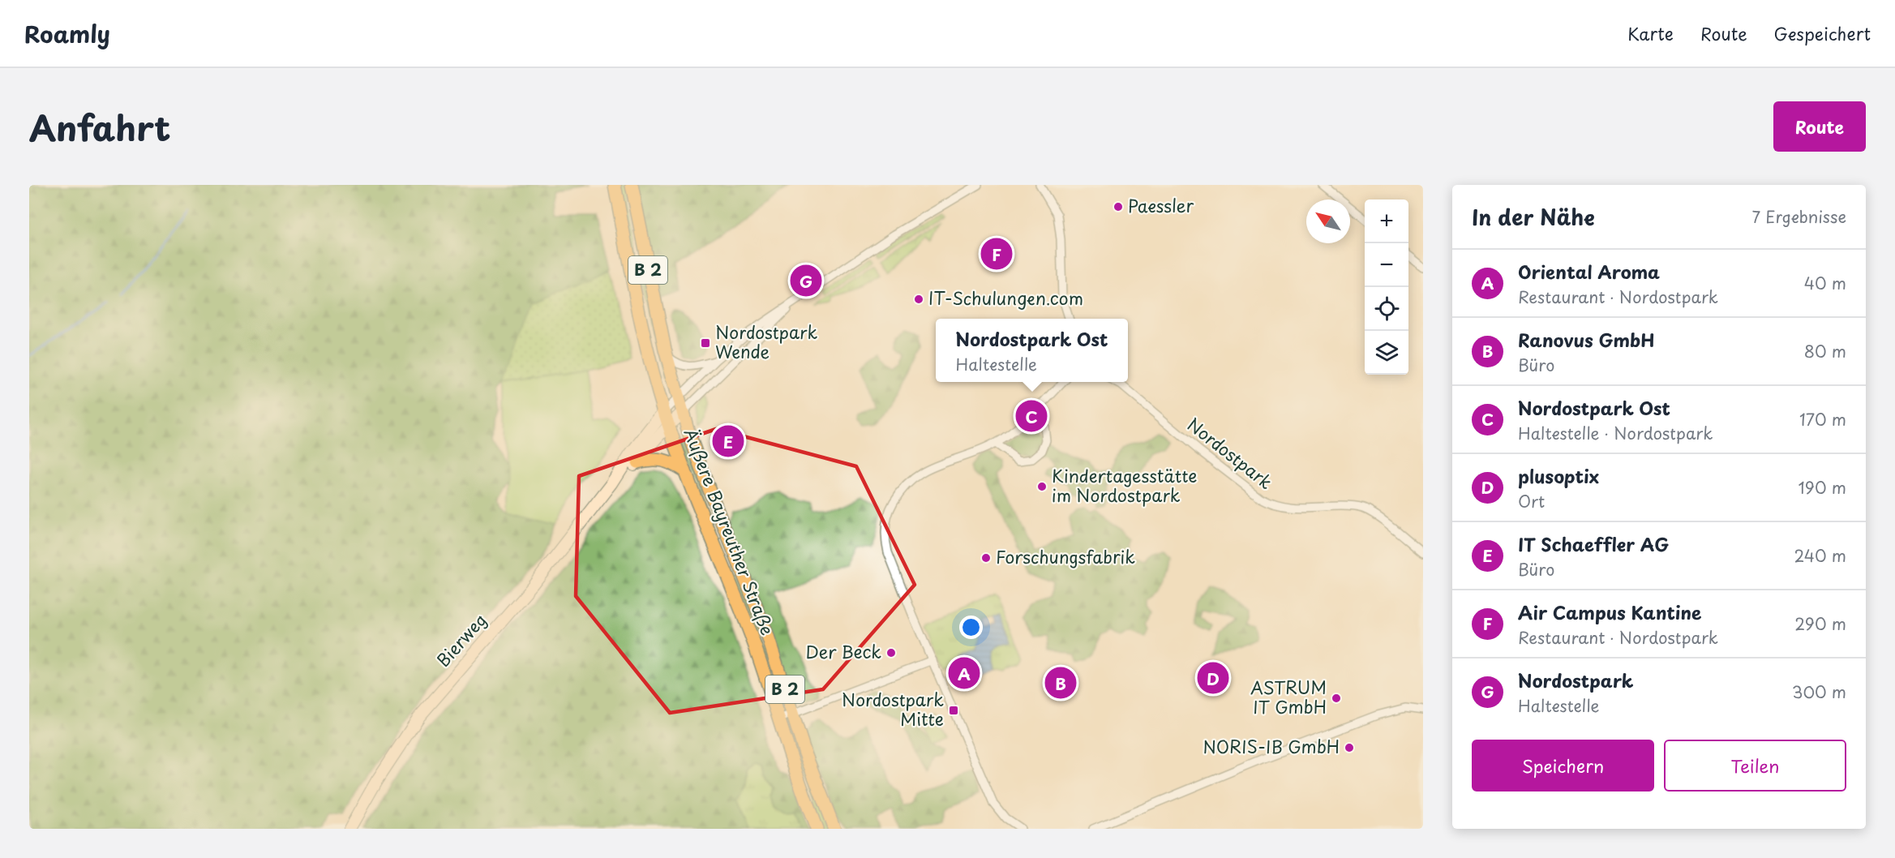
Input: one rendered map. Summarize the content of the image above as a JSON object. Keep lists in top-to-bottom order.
{
  "streets": {
    "main road": ["B 2", "Äußere Bayreuther Straße", "Bierweg"],
    "street": ["Nordostpark"]
  },
  "crossings": [
    ["Äußere Bayreuther Straße", "Bierweg"]
  ],
  "places": {
    "other": [
      "Paessler",
      "IT-Schulungen.com",
      "Kindertagesstätte im Nordostpark",
      "Forschungsfabrik",
      "Der Beck",
      "ASTRUM IT GmbH",
      "NORIS-IB GmbH"
    ],
    "transit": ["Nordostpark Wende", "Nordostpark Mitte"]
  },
  "north": "top left",
  "page": {
    "header": "Roamly",
    "nav": ["Karte", "Route", "Gespeichert"],
    "title": "Anfahrt",
    "buttons": [
      "Route",
      ["Speichern", "Teilen"]
    ],
    "heading": ["In der Nähe", "7 Ergebnisse"],
    "map_buttons": ["+", "−"],
    "pins": [
      "F",
      "G",
      "C",
      "E",
      "A",
      "D",
      "B"
    ],
    "list": [
      {
        "mark": "A",
        "name": "Oriental Aroma",
        "note": "Restaurant · Nordostpark",
        "value": "40 m"
      },
      {
        "mark": "B",
        "name": "Ranovus GmbH",
        "note": "Büro",
        "value": "80 m"
      },
      {
        "mark": "C",
        "name": "Nordostpark Ost",
        "note": "Haltestelle · Nordostpark",
        "value": "170 m"
      },
      {
        "mark": "D",
        "name": "plusoptix",
        "note": "Ort",
        "value": "190 m"
      },
      {
        "mark": "E",
        "name": "IT Schaeffler AG",
        "note": "Büro",
        "value": "240 m"
      },
      {
        "mark": "F",
        "name": "Air Campus Kantine",
        "note": "Restaurant · Nordostpark",
        "value": "290 m"
      },
      {
        "mark": "G",
        "name": "Nordostpark",
        "note": "Haltestelle",
        "value": "300 m"
      }
    ],
    "popup": ["Nordostpark Ost", "Haltestelle"]
  }
}
